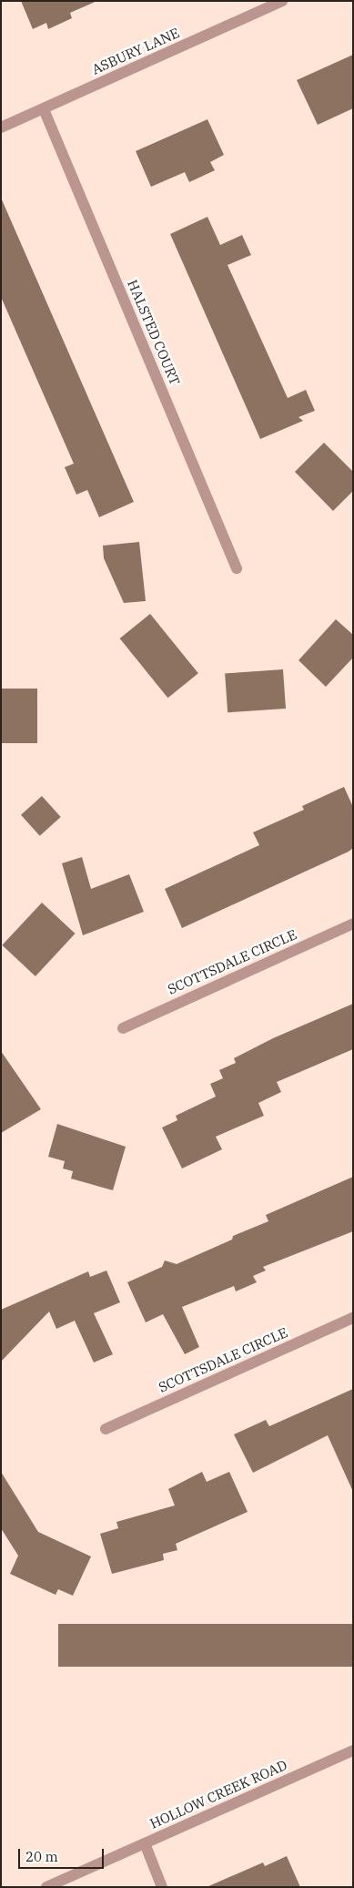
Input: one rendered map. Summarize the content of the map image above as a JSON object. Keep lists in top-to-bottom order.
{
  "streets": {
    "street": [
      "ASBURY LANE",
      "HALSTED COURT",
      "SCOTTSDALE CIRCLE",
      "HOLLOW CREEK ROAD"
    ]
  },
  "crossings": [
    ["ASBURY LANE", "HALSTED COURT"]
  ],
  "scale_bar": "20 m"
}
